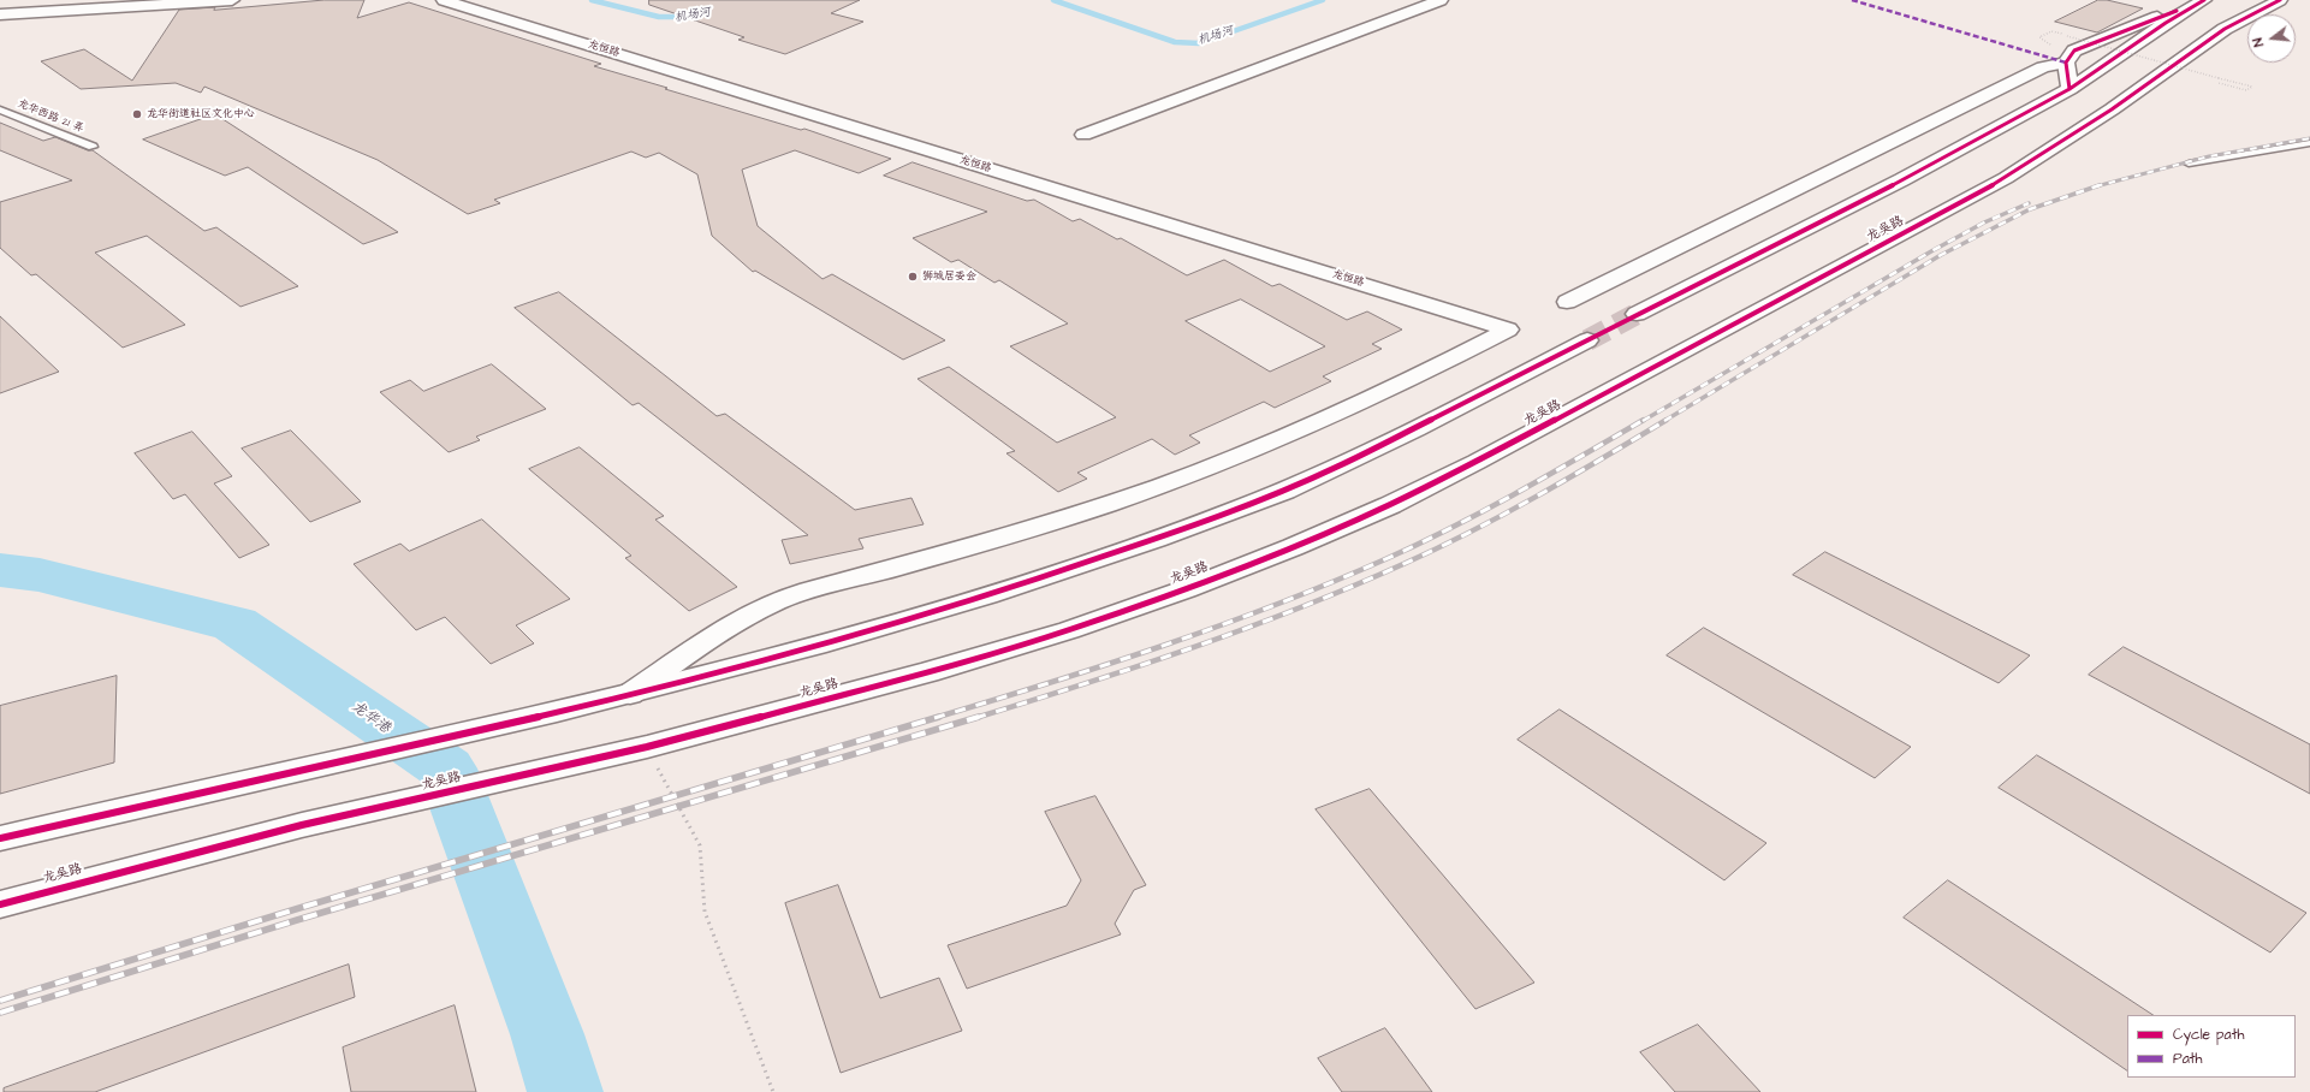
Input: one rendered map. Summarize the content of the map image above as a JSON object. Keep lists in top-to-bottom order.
{
  "streets": {
    "main road": ["龙吴路"],
    "street": ["龙恒路"],
    "lane": ["龙华西路 21 弄"]
  },
  "water": ["机场河", "龙华港"],
  "places": ["龙华街道社区文化中心", "狮城居委会"],
  "legend": ["Cycle path", "Path"],
  "north": "left"
}
